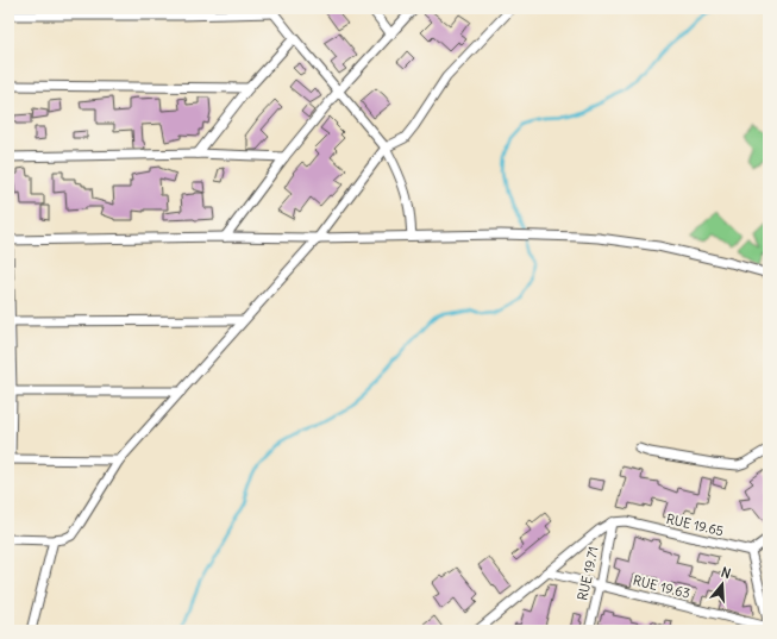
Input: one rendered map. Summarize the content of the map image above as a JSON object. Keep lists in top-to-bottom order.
{
  "streets": {
    "street": ["RUE 19.65", "RUE 19.71", "RUE 19.63"]
  },
  "crossings": [
    ["RUE 19.65", "RUE 19.71"],
    ["RUE 19.71", "RUE 19.63"]
  ],
  "north": "top"
}
